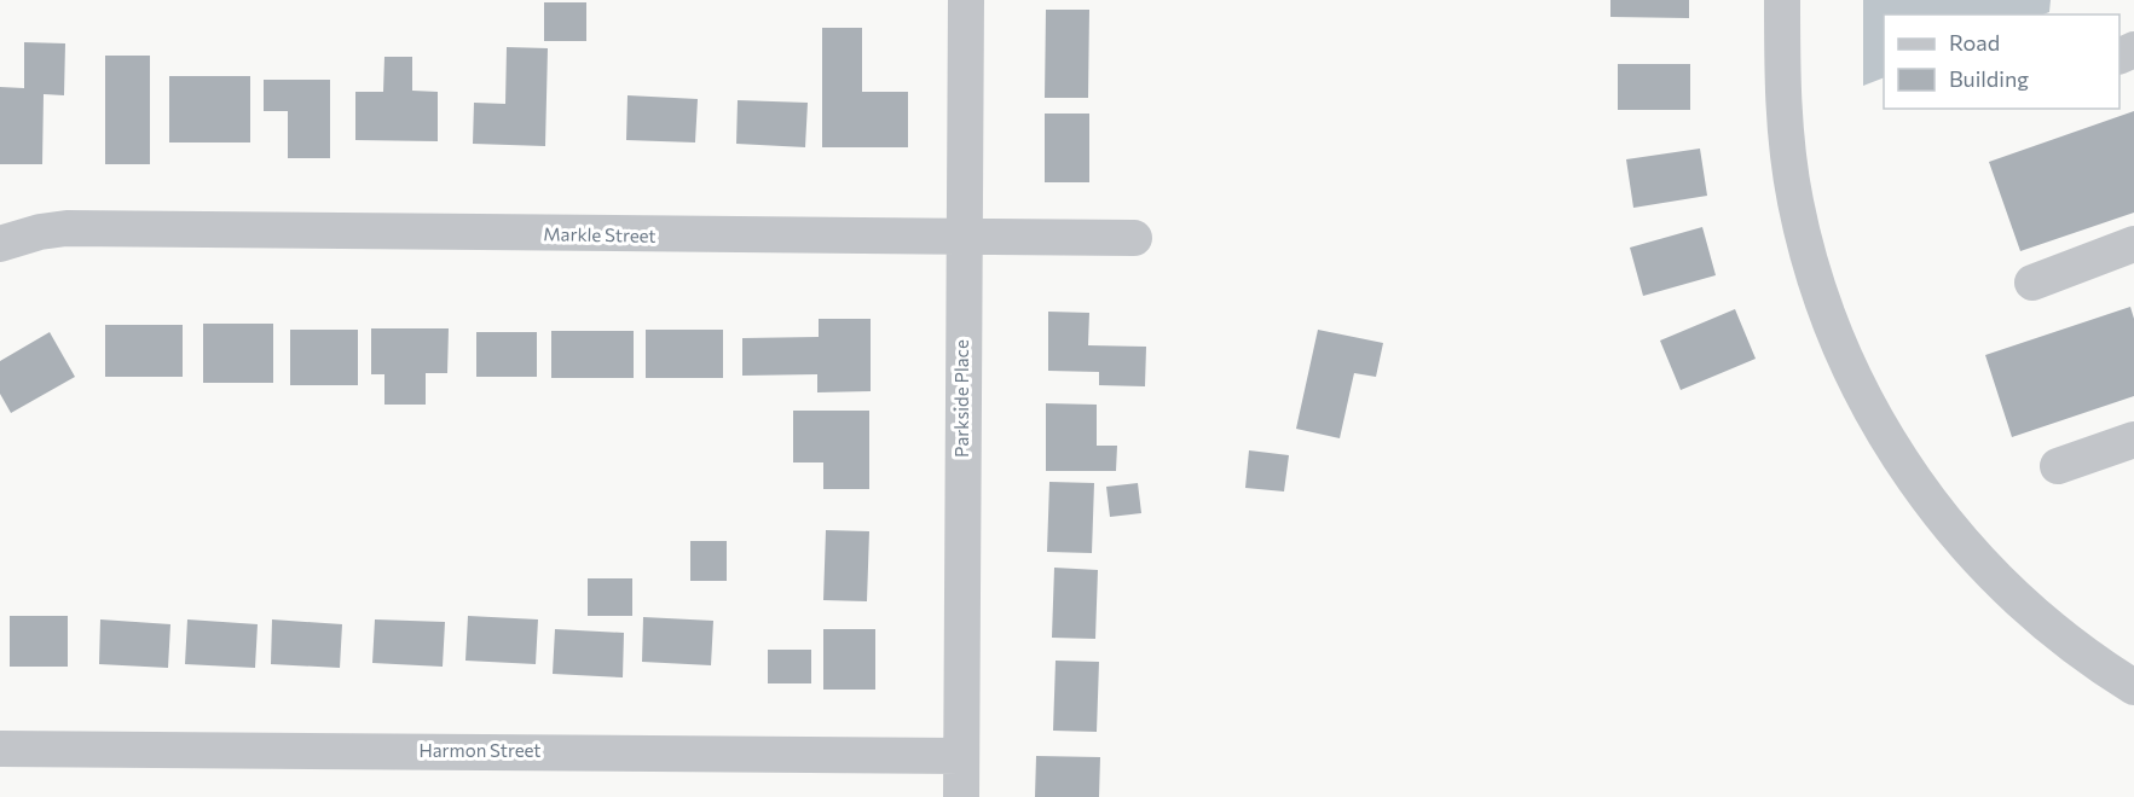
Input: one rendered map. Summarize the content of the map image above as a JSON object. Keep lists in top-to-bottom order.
{
  "streets": {
    "street": ["Markle Street", "Parkside Place", "Harmon Street"]
  },
  "crossings": [
    ["Markle Street", "Parkside Place"],
    ["Parkside Place", "Harmon Street"]
  ],
  "legend": ["Road", "Building"]
}
